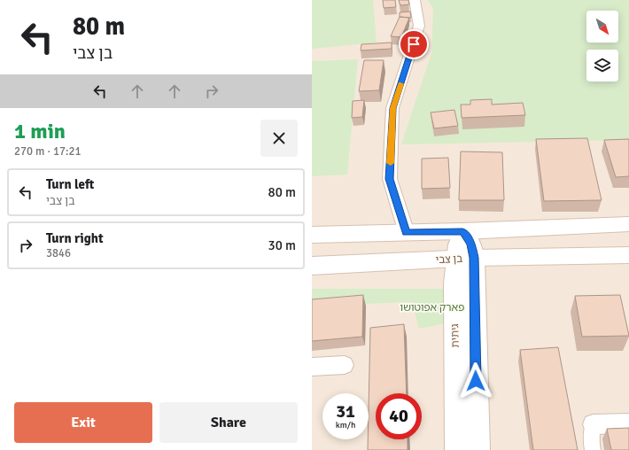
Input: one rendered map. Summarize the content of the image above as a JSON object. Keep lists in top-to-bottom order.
{
  "streets": {
    "main road": ["בן צבי", "גיתית"]
  },
  "crossings": [
    ["בן צבי", "גיתית"]
  ],
  "parks": ["פארק אפוטושו"],
  "north": "bottom right",
  "page": {
    "turn": ["80 m", "בן צבי"],
    "heading": ["1 min", "270 m · 17:21"],
    "list": [
      {
        "name": "Turn left",
        "note": "בן צבי",
        "value": "80 m"
      },
      {
        "name": "Turn right",
        "note": "3846",
        "value": "30 m"
      }
    ],
    "speed": "31 km/h",
    "limit": "40",
    "buttons": ["Exit", "Share"]
  }
}
